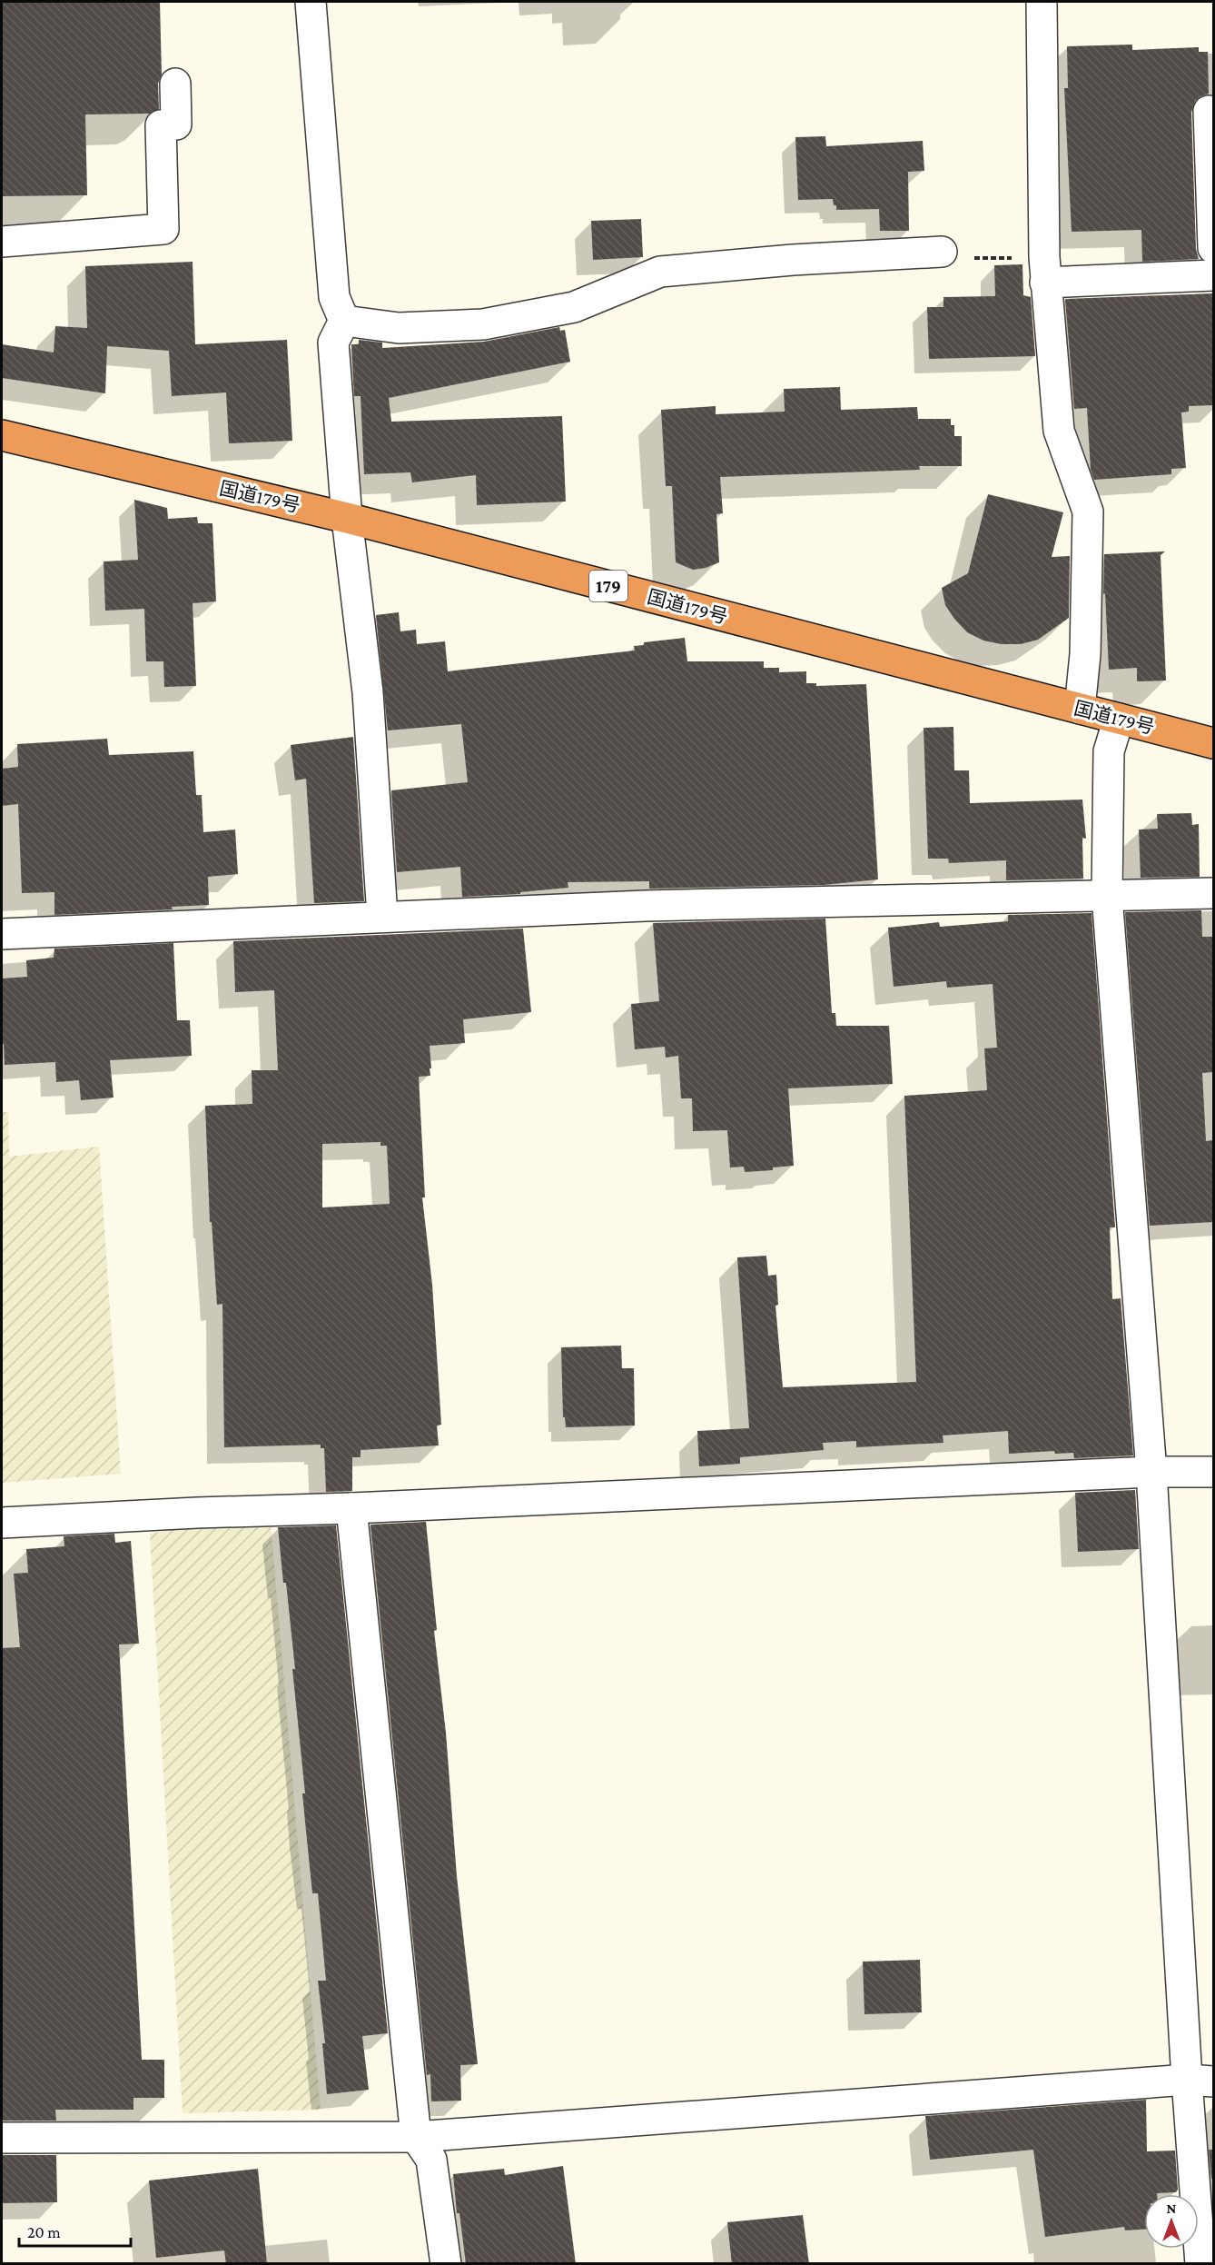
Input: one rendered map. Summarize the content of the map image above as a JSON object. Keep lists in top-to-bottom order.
{
  "streets": {
    "highway": ["国道179号", "179"]
  },
  "scale_bar": "20 m",
  "north": "top"
}
